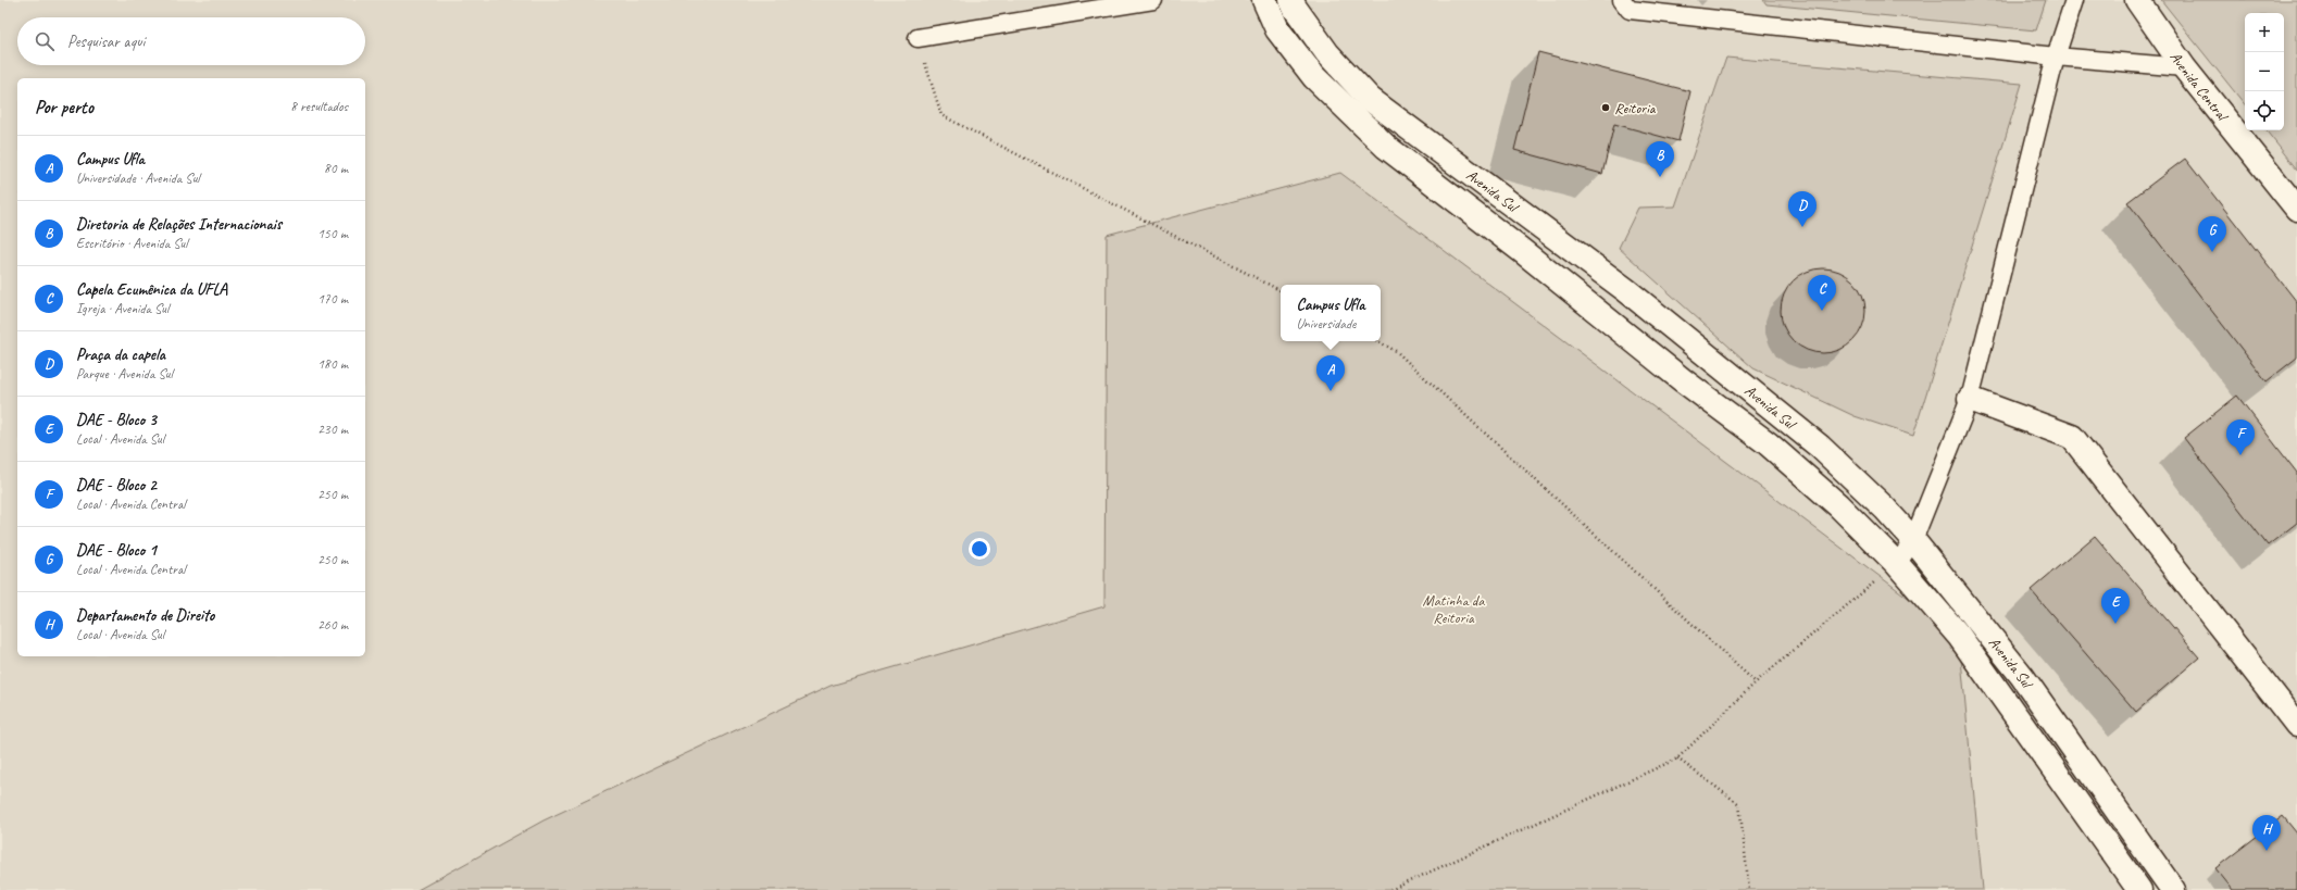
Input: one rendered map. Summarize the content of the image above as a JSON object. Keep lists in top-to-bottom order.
{
  "streets": {
    "street": ["Avenida Central", "Avenida Sul"]
  },
  "parks": ["Matinha da Reitoria"],
  "places": ["Reitoria"],
  "page": {
    "map_buttons": ["+", "−"],
    "search": "Pesquisar aqui",
    "heading": ["Por perto", "8 resultados"],
    "list": [
      {
        "mark": "A",
        "name": "Campus Ufla",
        "note": "Universidade · Avenida Sul",
        "value": "80 m"
      },
      {
        "mark": "B",
        "name": "Diretoria de Relações Internacionais",
        "note": "Escritório · Avenida Sul",
        "value": "150 m"
      },
      {
        "mark": "C",
        "name": "Capela Ecumênica da UFLA",
        "note": "Igreja · Avenida Sul",
        "value": "170 m"
      },
      {
        "mark": "D",
        "name": "Praça da capela",
        "note": "Parque · Avenida Sul",
        "value": "180 m"
      },
      {
        "mark": "E",
        "name": "DAE - Bloco 3",
        "note": "Local · Avenida Sul",
        "value": "230 m"
      },
      {
        "mark": "F",
        "name": "DAE - Bloco 2",
        "note": "Local · Avenida Central",
        "value": "250 m"
      },
      {
        "mark": "G",
        "name": "DAE - Bloco 1",
        "note": "Local · Avenida Central",
        "value": "250 m"
      },
      {
        "mark": "H",
        "name": "Departamento de Direito",
        "note": "Local · Avenida Sul",
        "value": "260 m"
      }
    ],
    "pins": [
      "B",
      "D",
      "G",
      "C",
      "A",
      "F",
      "E",
      "H"
    ],
    "popup": ["Campus Ufla", "Universidade"]
  }
}
